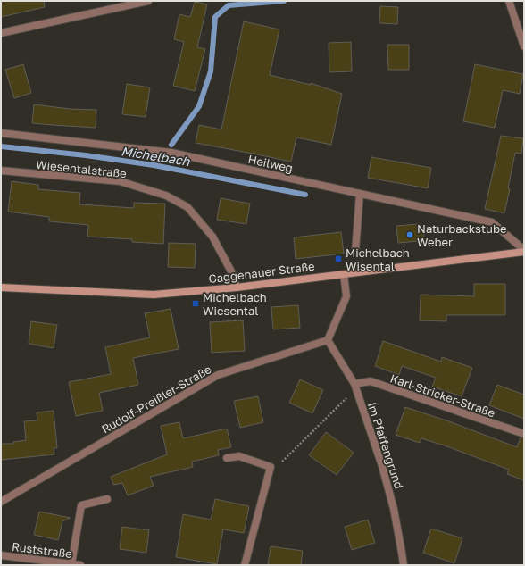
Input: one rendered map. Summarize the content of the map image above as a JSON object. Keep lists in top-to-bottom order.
{
  "streets": {
    "main road": ["Gaggenauer Straße"],
    "street": [
      "Heilweg",
      "Wiesentalstraße",
      "Karl-Stricker-Straße",
      "Rudolf-Preißler-Straße",
      "Im Pfaffengrund",
      "Ruststraße"
    ]
  },
  "crossings": [
    ["Heilweg", "Gaggenauer Straße"],
    ["Wiesentalstraße", "Gaggenauer Straße"],
    ["Karl-Stricker-Straße", "Im Pfaffengrund"],
    ["Rudolf-Preißler-Straße", "Im Pfaffengrund"]
  ],
  "water": ["Michelbach"],
  "places": {
    "other": ["Naturbackstube Weber"],
    "transit": ["Michelbach Wisental", "Michelbach Wiesental"]
  }
}
